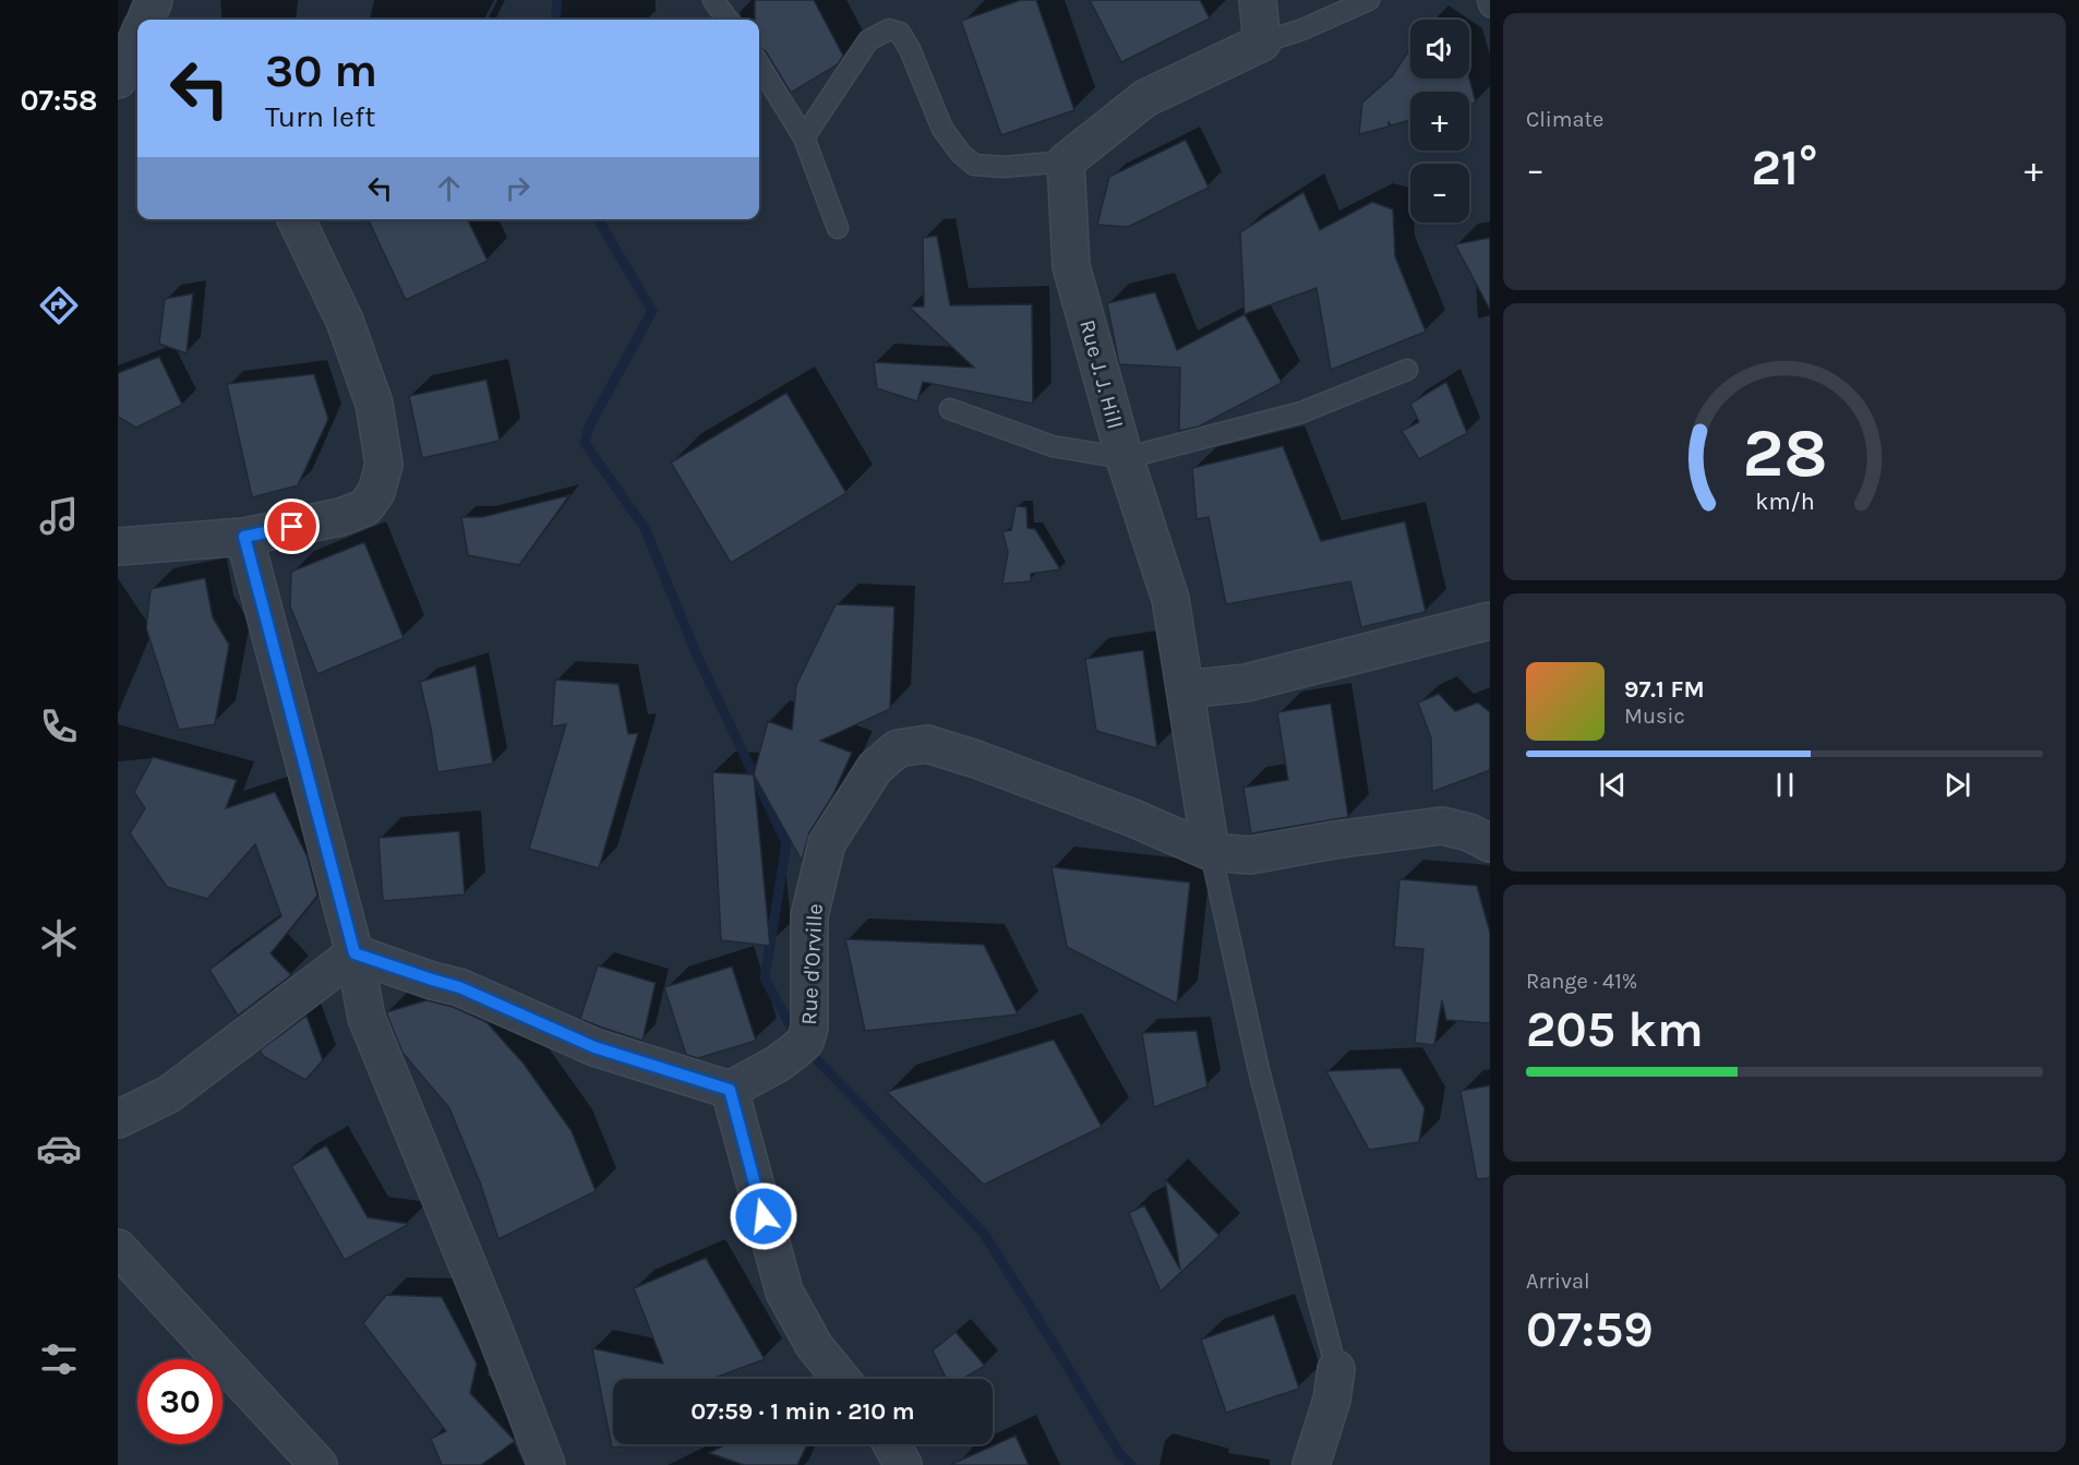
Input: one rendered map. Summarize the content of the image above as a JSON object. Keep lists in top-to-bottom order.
{
  "streets": {
    "street": ["Rue J. J. Hill", "Rue d'Orville"]
  },
  "crossings": [
    ["Rue J. J. Hill", "Rue d'Orville"]
  ],
  "page": {
    "tabs": "07:58",
    "tile": [
      "Climate",
      ["Range · 41%", "205 km"],
      ["Arrival", "07:59"]
    ],
    "map_buttons": ["+", "−"],
    "turn": ["30 m", "Turn left"],
    "heat": ["−", "21°", "+"],
    "song": ["97.1 FM", "Music"],
    "limit": "30",
    "trip": "07:59 · 1 min · 210 m",
    "gauge": ["28", "km/h"]
  }
}
